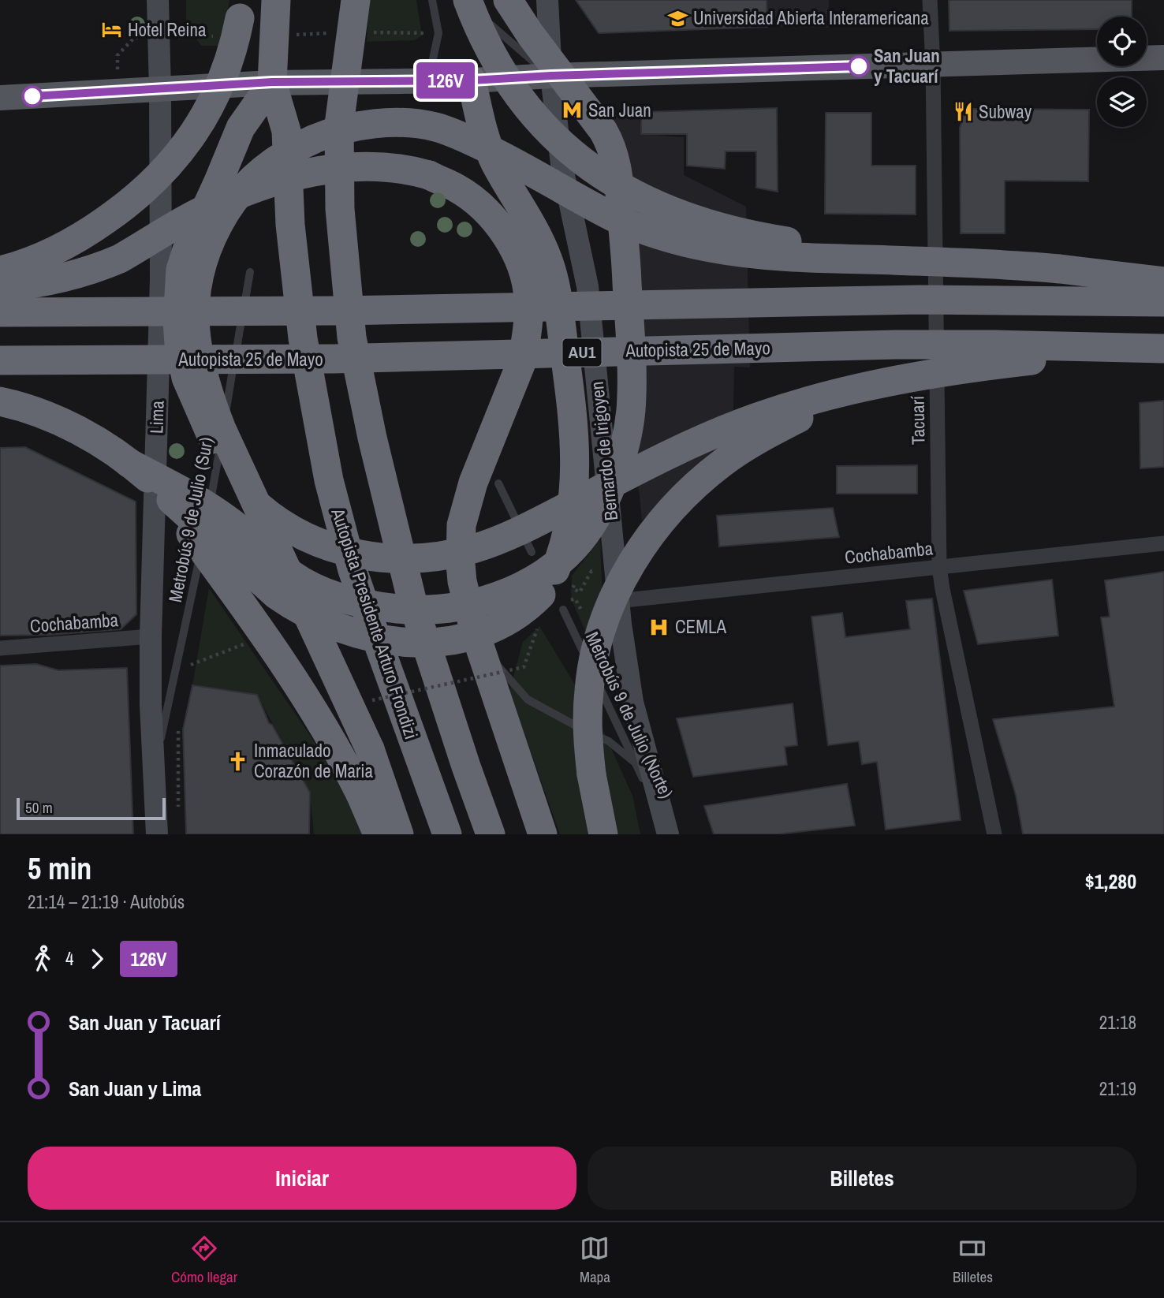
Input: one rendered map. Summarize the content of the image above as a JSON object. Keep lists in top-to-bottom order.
{
  "streets": {
    "highway": ["Autopista 25 de Mayo", "AU1", "Autopista Presidente Arturo Frondizi"],
    "street": [
      "Lima",
      "Tacuarí",
      "Bernardo de Irigoyen",
      "Cochabamba"
    ],
    "lane": ["Metrobús 9 de Julio (Sur)", "Metrobús 9 de Julio (Norte)"]
  },
  "crossings": [
    ["Lima", "Metrobús 9 de Julio (Sur)"],
    ["Lima", "Cochabamba"],
    ["Tacuarí", "Cochabamba"],
    ["Bernardo de Irigoyen", "Cochabamba"],
    ["Bernardo de Irigoyen", "Metrobús 9 de Julio (Norte)"]
  ],
  "places": {
    "school or university": ["Universidad Abierta Interamericana"],
    "hotel": ["Hotel Reina"],
    "other": ["San Juan y Tacuarí"],
    "metro station": ["San Juan"],
    "restaurant": ["Subway"],
    "hospital": ["CEMLA"],
    "church": ["Inmaculado Corazón de Maria"]
  },
  "lines": ["bus line 126V"],
  "scale_bar": "50 m",
  "page": {
    "on_map": "126V",
    "scale": "50 m",
    "heading": ["5 min", "21:14 – 21:19 · Autobús", "$1,280"],
    "legs": ["4", "126V"],
    "list": [
      {
        "name": "San Juan y Tacuarí",
        "value": "21:18"
      },
      {
        "name": "San Juan y Lima",
        "value": "21:19"
      }
    ],
    "buttons": ["Iniciar", "Billetes"],
    "tabs": ["Cómo llegar", "Mapa", "Billetes"]
  }
}
